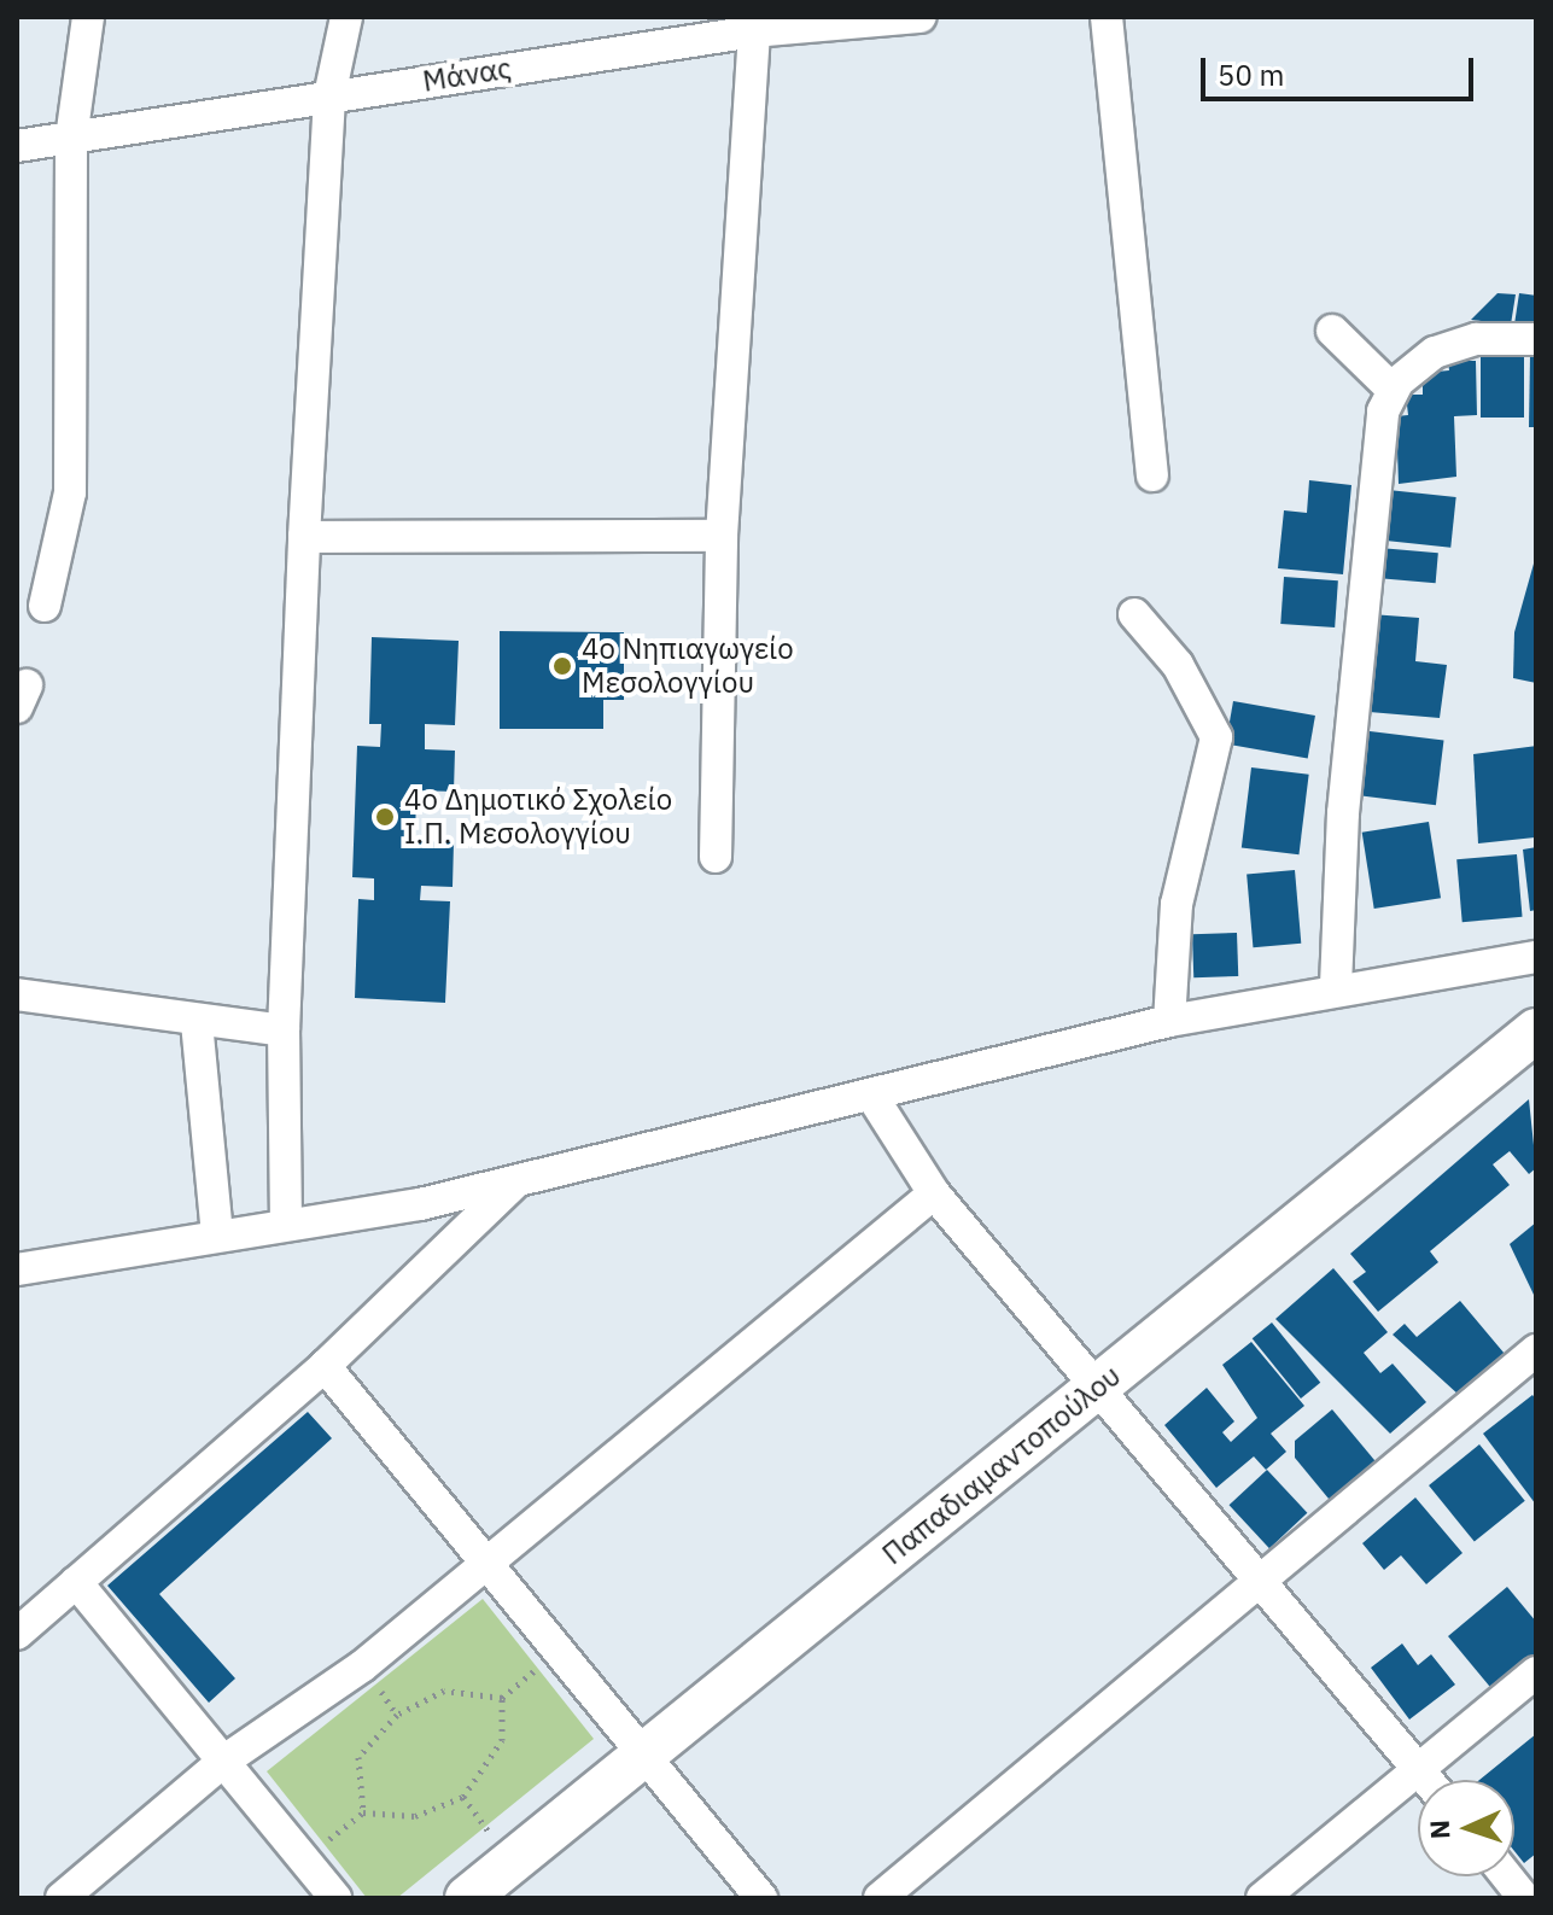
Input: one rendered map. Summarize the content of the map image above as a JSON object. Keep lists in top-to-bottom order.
{
  "streets": {
    "main road": ["Παπαδιαμαντοπούλου"],
    "street": ["Μάνας"]
  },
  "places": ["4ο Νηπιαγωγείο Μεσολογγίου", "4ο Δημοτικό Σχολείο Ι.Π. Μεσολογγίου"],
  "scale_bar": "50 m",
  "north": "left"
}
